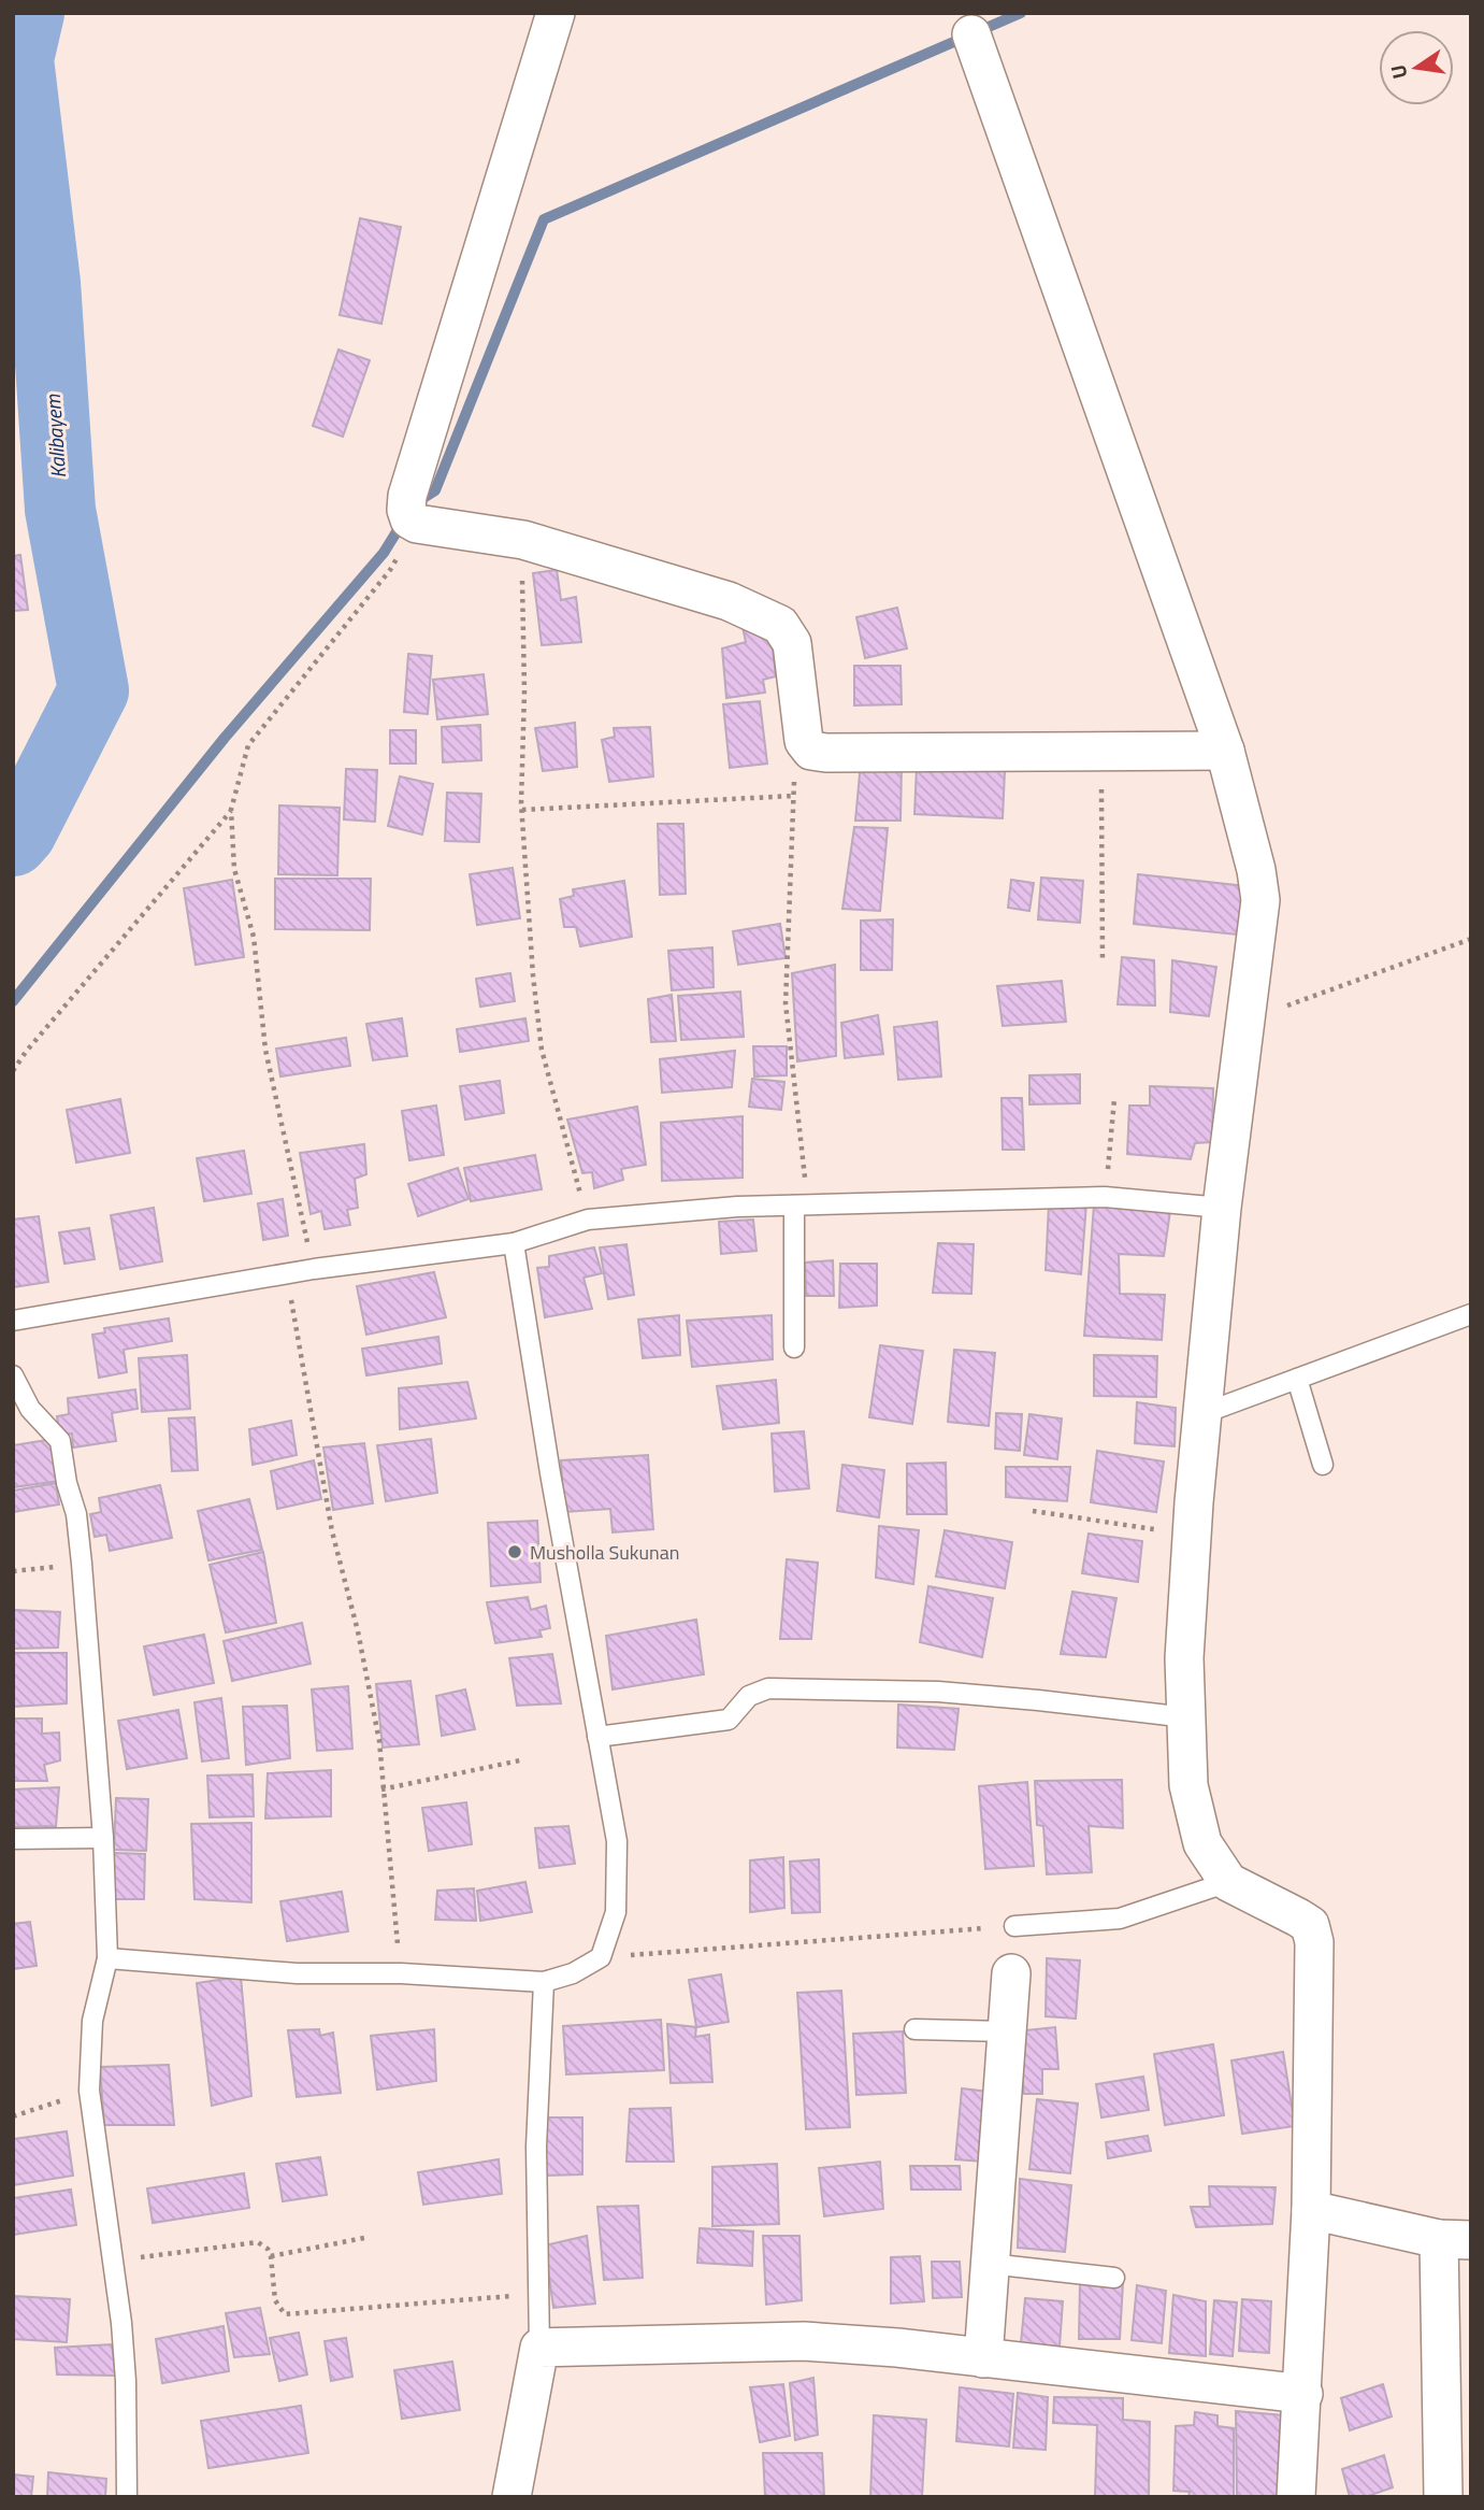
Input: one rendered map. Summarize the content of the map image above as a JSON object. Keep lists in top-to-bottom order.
{
  "water": ["Kalibayem"],
  "places": ["Musholla Sukunan"],
  "north": "left"
}
